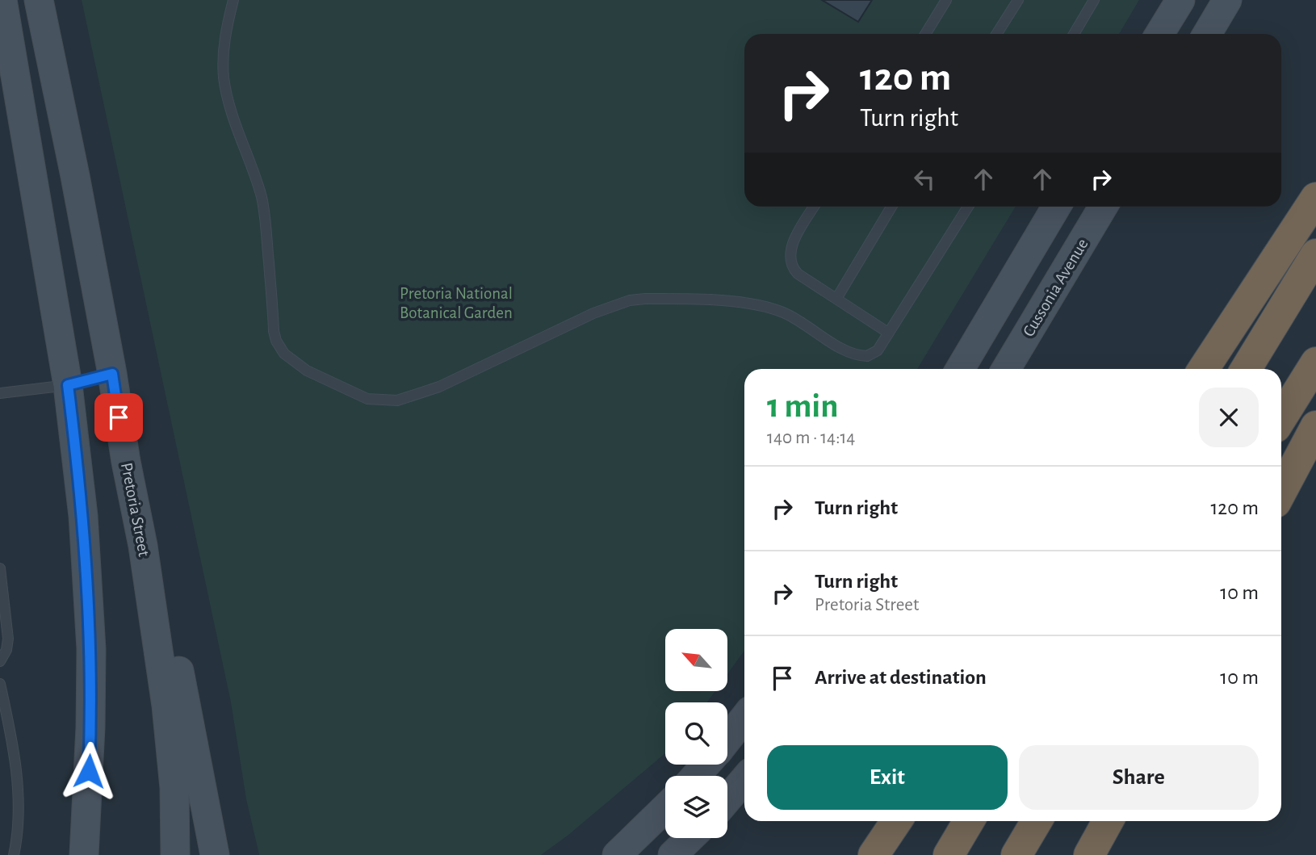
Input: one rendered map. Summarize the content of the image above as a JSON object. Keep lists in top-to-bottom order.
{
  "streets": {
    "main road": ["Cussonia Avenue", "Pretoria Street"]
  },
  "parks": ["Pretoria National Botanical Garden"],
  "north": "top left",
  "page": {
    "turn": ["120 m", "Turn right"],
    "heading": ["1 min", "140 m · 14:14"],
    "list": [
      {
        "name": "Turn right",
        "value": "120 m"
      },
      {
        "name": "Turn right",
        "note": "Pretoria Street",
        "value": "10 m"
      },
      {
        "name": "Arrive at destination",
        "value": "10 m"
      }
    ],
    "buttons": ["Exit", "Share"]
  }
}
